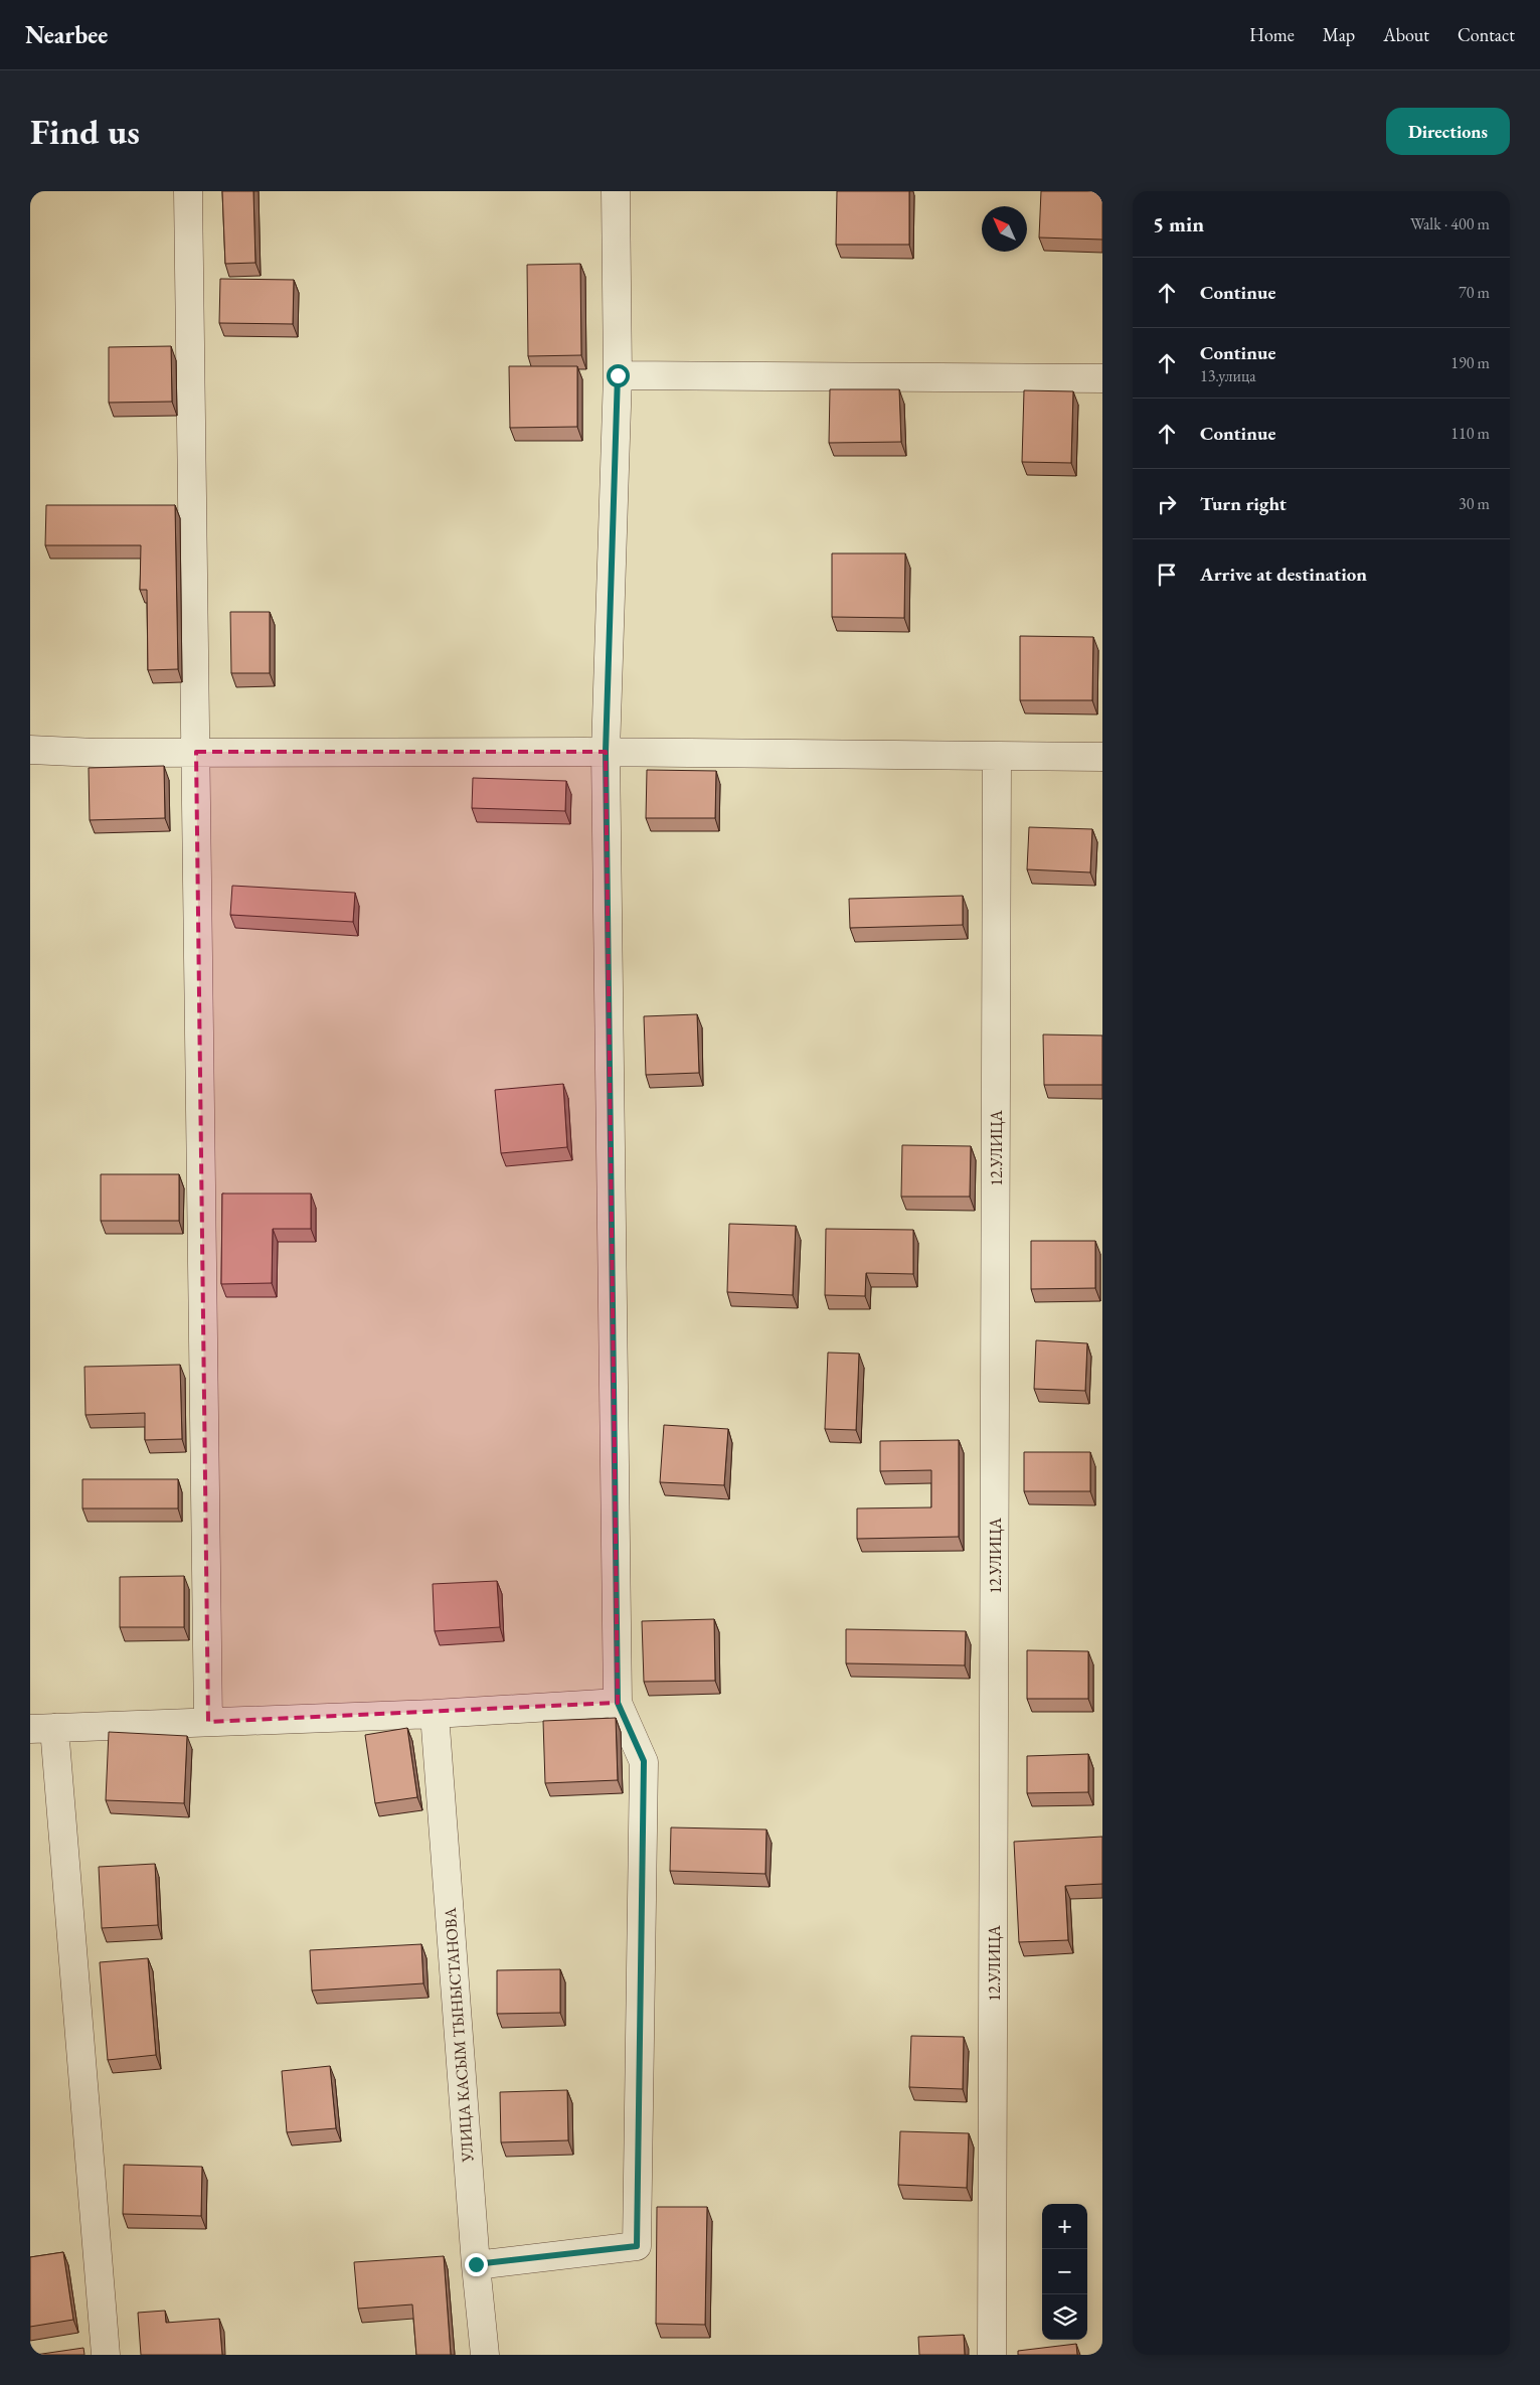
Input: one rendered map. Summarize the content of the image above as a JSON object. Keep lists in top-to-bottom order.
{
  "streets": {
    "street": ["12.УЛИЦА", "УЛИЦА КАСЫМ ТЫНЫСТАНОВА"]
  },
  "north": "top left",
  "page": {
    "header": "Nearbee",
    "nav": [
      "Home",
      "Map",
      "About",
      "Contact"
    ],
    "buttons": "Directions",
    "title": "Find us",
    "heading": ["5 min", "Walk · 400 m"],
    "list": [
      ["Continue", "70 m"],
      ["Continue", "13.улица", "190 m"],
      ["Continue", "110 m"],
      ["Turn right", "30 m"],
      "Arrive at destination"
    ],
    "map_buttons": ["+", "−"]
  }
}
